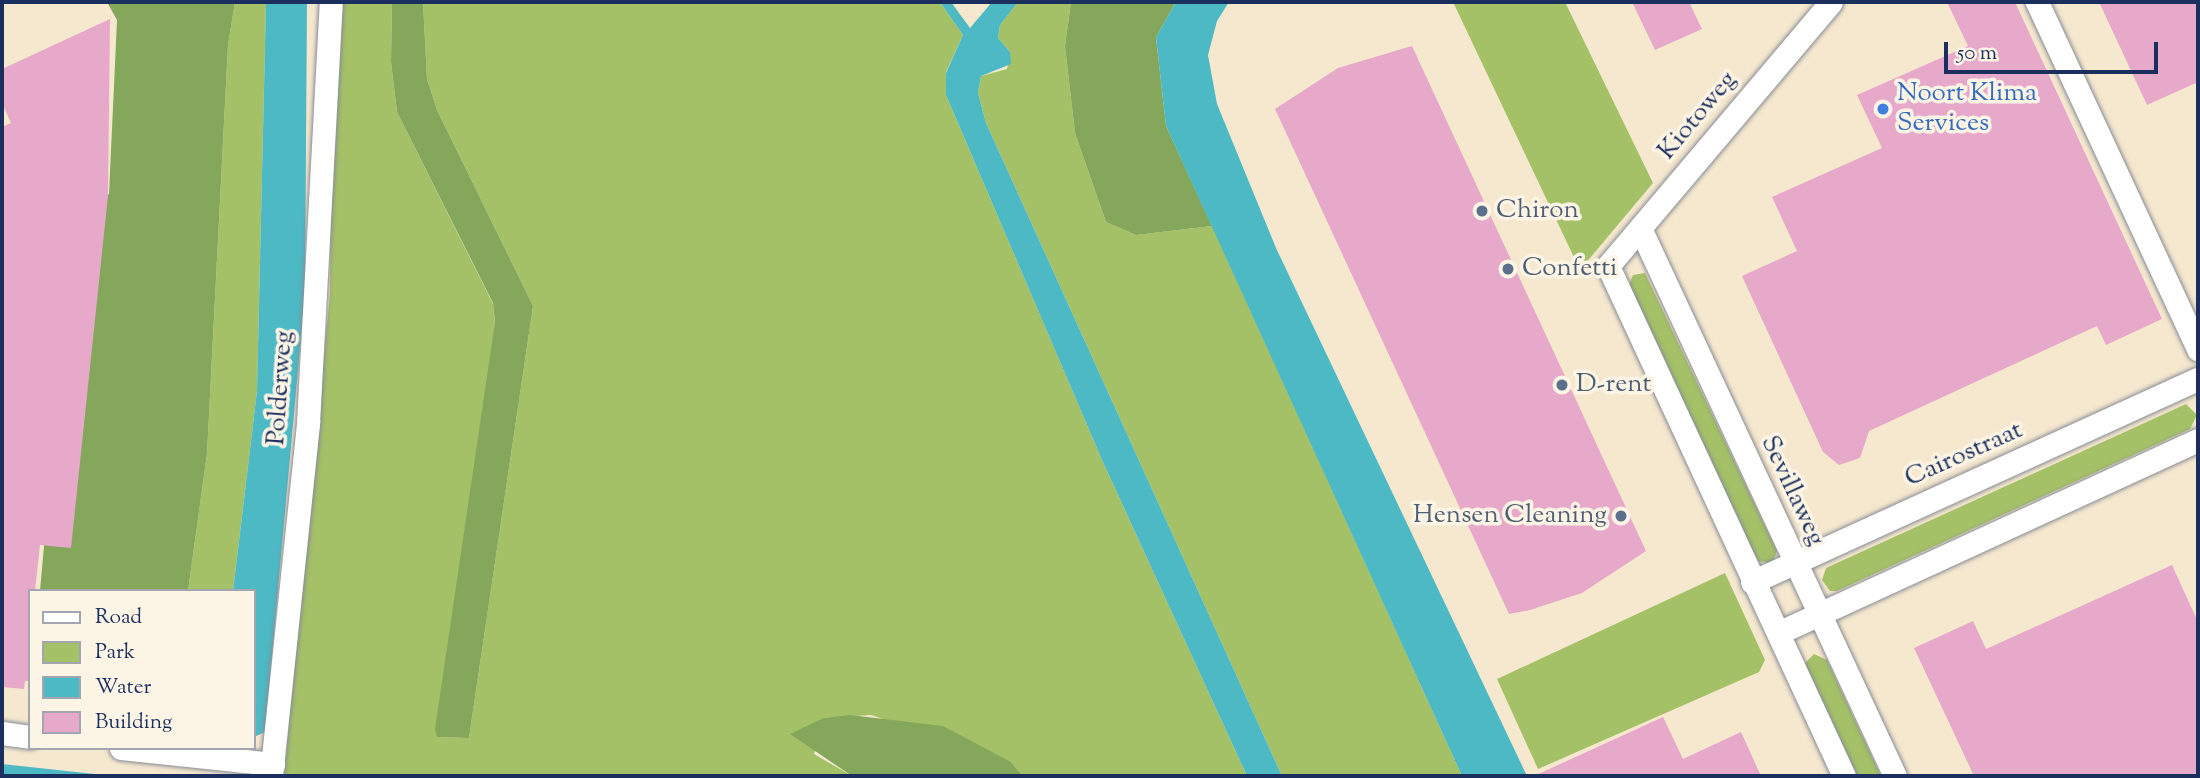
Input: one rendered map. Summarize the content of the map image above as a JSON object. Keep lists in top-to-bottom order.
{
  "streets": {
    "street": [
      "Kiotoweg",
      "Polderweg",
      "Cairostraat",
      "Sevillaweg"
    ]
  },
  "crossings": [
    ["Kiotoweg", "Cairostraat"],
    ["Kiotoweg", "Sevillaweg"],
    ["Cairostraat", "Sevillaweg"]
  ],
  "places": [
    "Noort Klima Services",
    "Chiron",
    "Confetti",
    "D-rent",
    "Hensen Cleaning"
  ],
  "legend": [
    "Road",
    "Park",
    "Water",
    "Building"
  ],
  "scale_bar": "50 m"
}
